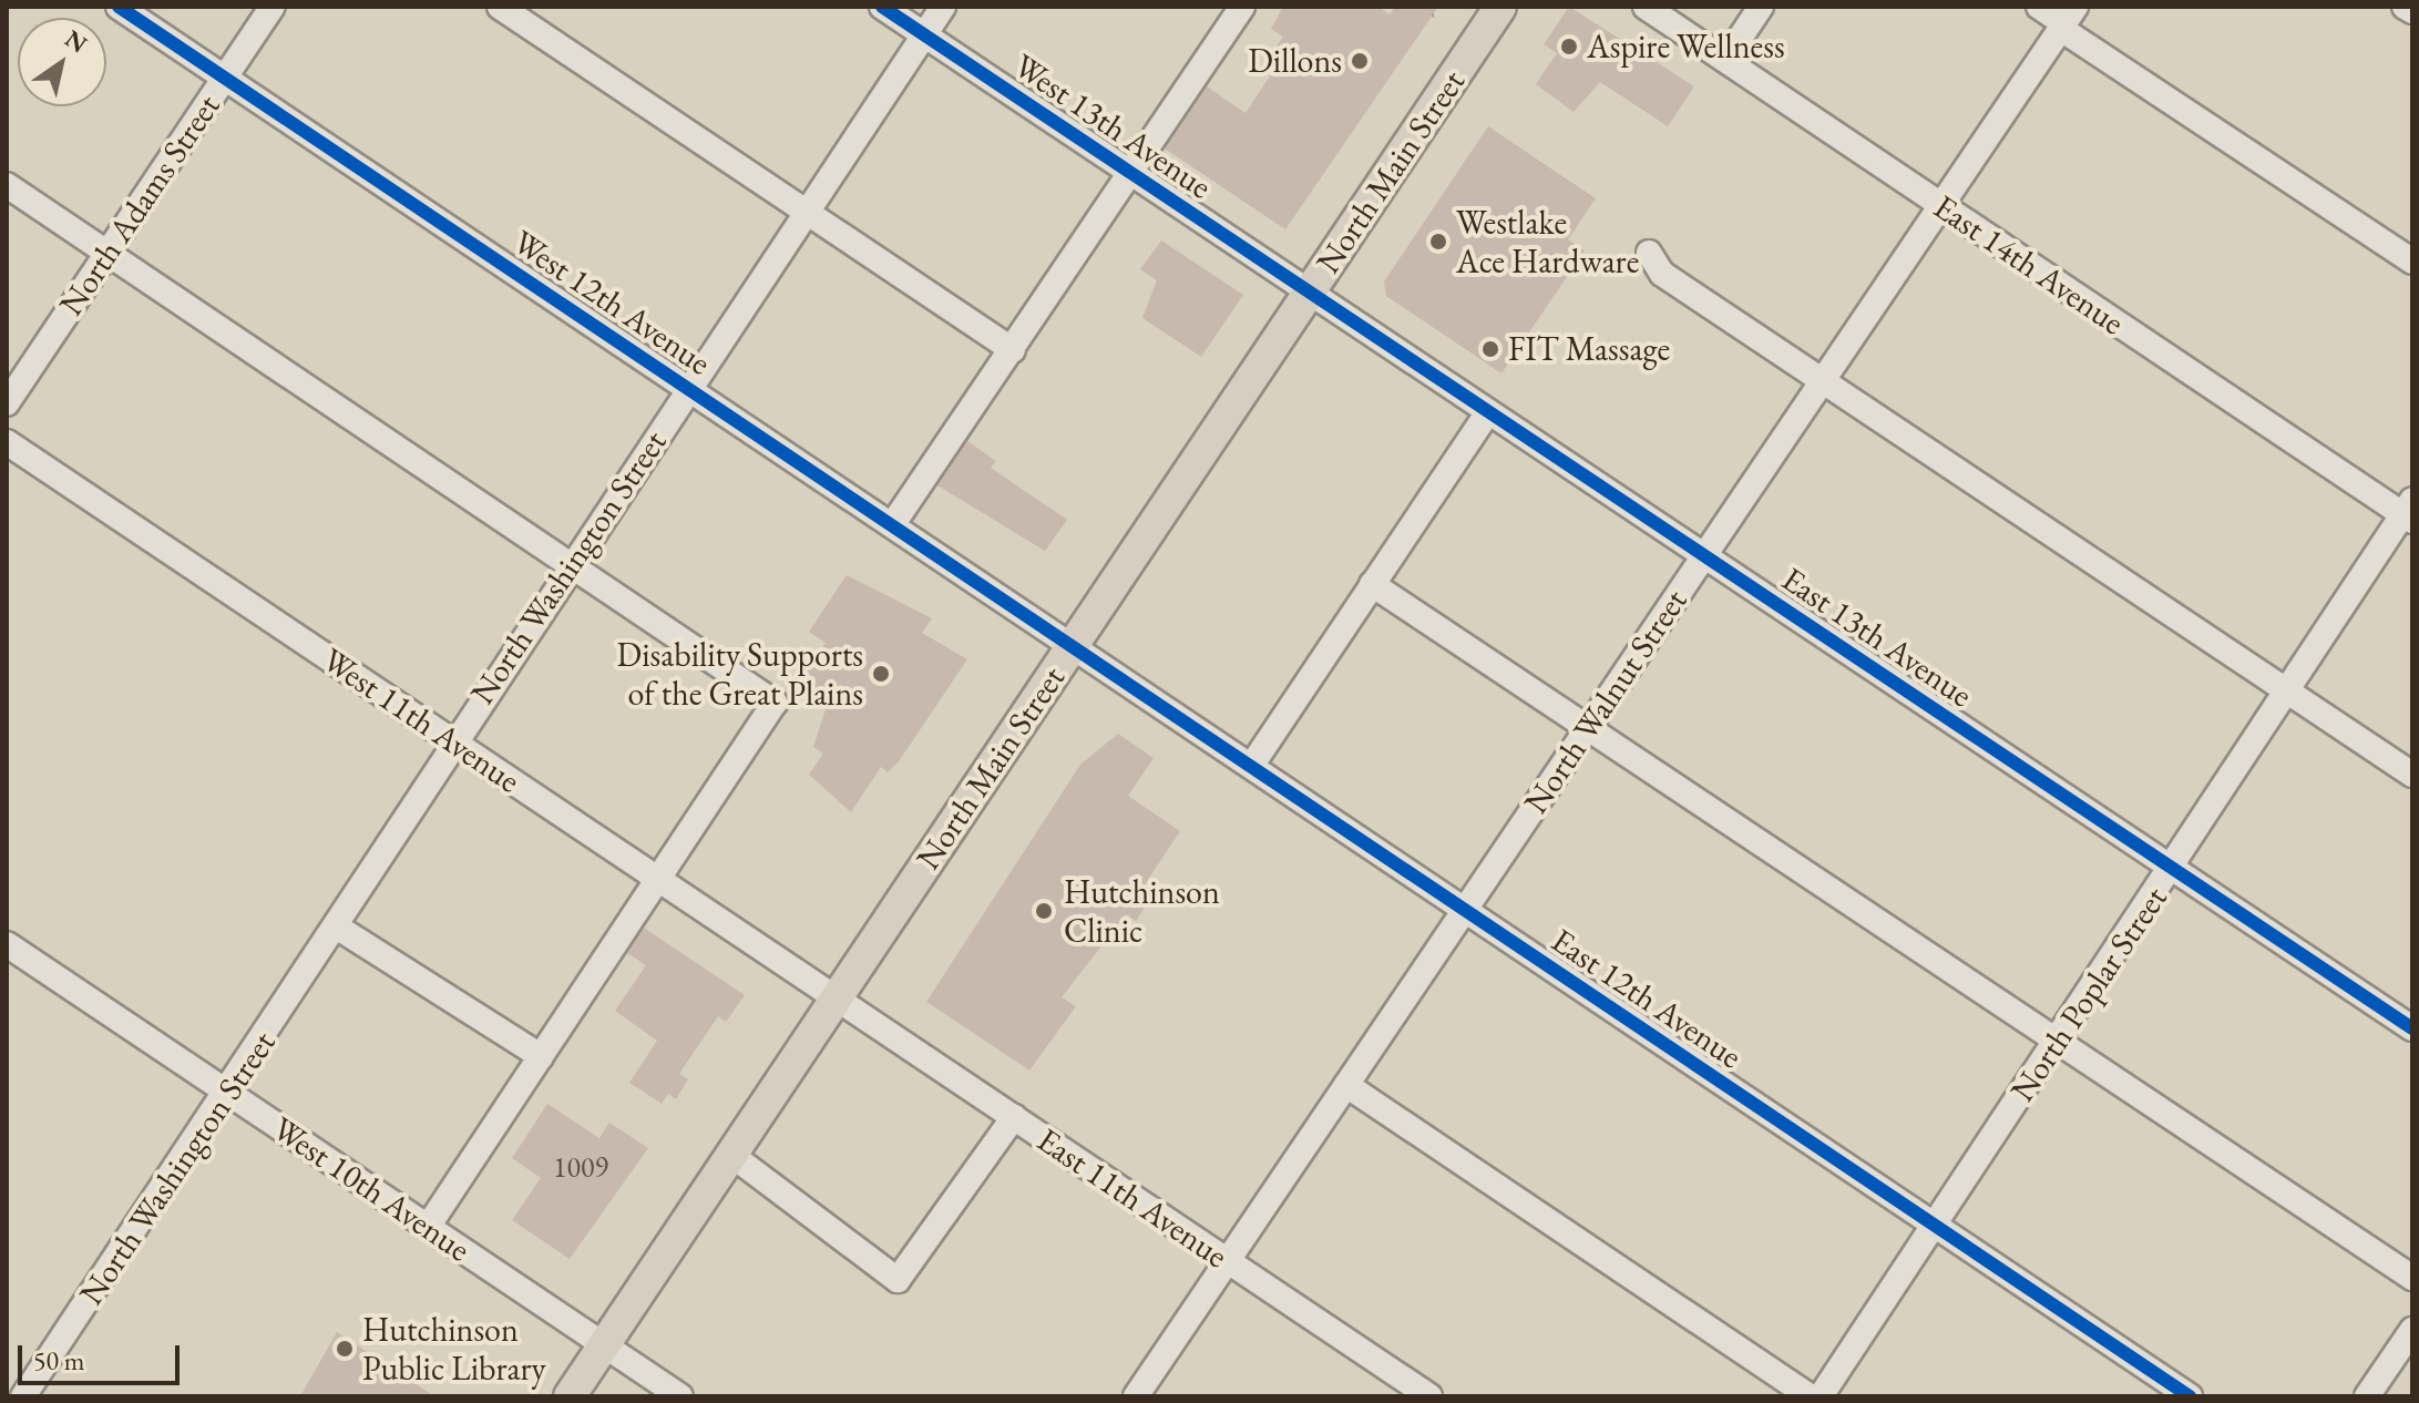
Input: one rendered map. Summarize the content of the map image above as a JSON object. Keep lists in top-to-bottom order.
{
  "streets": {
    "main road": ["North Main Street"],
    "street": [
      "West 13th Avenue",
      "North Adams Street",
      "East 14th Avenue",
      "West 12th Avenue",
      "North Washington Street",
      "East 13th Avenue",
      "North Walnut Street",
      "West 11th Avenue",
      "North Poplar Street",
      "East 12th Avenue",
      "West 10th Avenue",
      "East 11th Avenue"
    ]
  },
  "crossings": [
    ["West 13th Avenue", "North Main Street"],
    ["West 13th Avenue", "North Washington Street"],
    ["West 13th Avenue", "East 13th Avenue"],
    ["North Main Street", "West 12th Avenue"],
    ["North Main Street", "East 13th Avenue"],
    ["North Main Street", "West 11th Avenue"],
    ["North Main Street", "East 12th Avenue"],
    ["North Main Street", "West 10th Avenue"],
    ["North Main Street", "East 11th Avenue"],
    ["North Adams Street", "West 12th Avenue"],
    ["East 14th Avenue", "North Walnut Street"],
    ["East 14th Avenue", "North Poplar Street"],
    ["West 12th Avenue", "North Washington Street"],
    ["West 12th Avenue", "East 12th Avenue"],
    ["North Washington Street", "West 11th Avenue"],
    ["North Washington Street", "West 10th Avenue"],
    ["East 13th Avenue", "North Walnut Street"],
    ["East 13th Avenue", "North Poplar Street"],
    ["North Walnut Street", "East 12th Avenue"],
    ["North Walnut Street", "East 11th Avenue"],
    ["West 11th Avenue", "East 11th Avenue"],
    ["North Poplar Street", "East 12th Avenue"]
  ],
  "places": [
    "Aspire Wellness",
    "Dillons",
    "Westlake Ace Hardware",
    "FIT Massage",
    "Disability Supports of the Great Plains",
    "Hutchinson Clinic",
    "Hutchinson Public Library"
  ],
  "house_numbers": ["1009"],
  "scale_bar": "50 m",
  "north": "top right"
}
